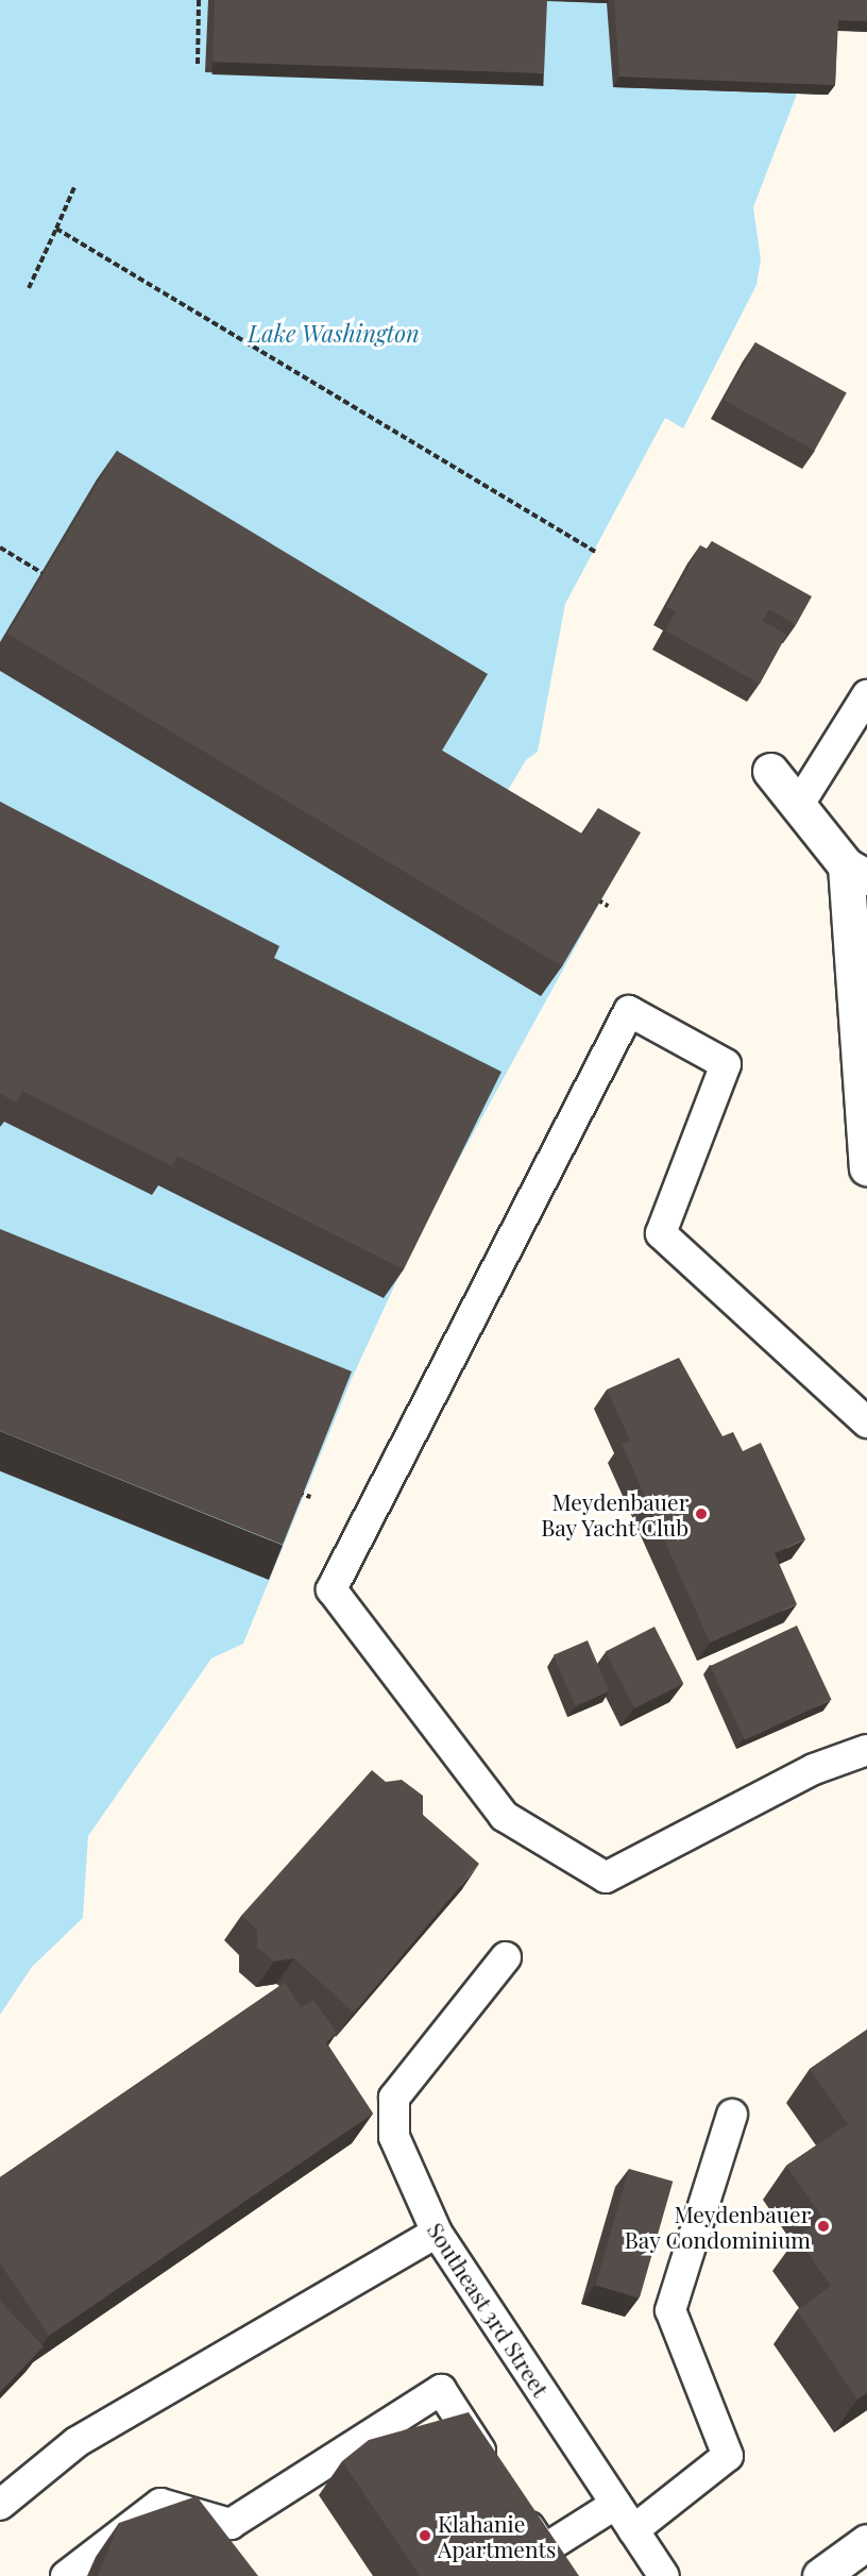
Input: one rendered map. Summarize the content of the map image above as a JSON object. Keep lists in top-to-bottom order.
{
  "streets": {
    "lane": ["Southeast 3rd Street"]
  },
  "water": ["Lake Washington"],
  "places": ["Meydenbauer Bay Yacht Club", "Meydenbauer Bay Condominium", "Klahanie Apartments"]
}
